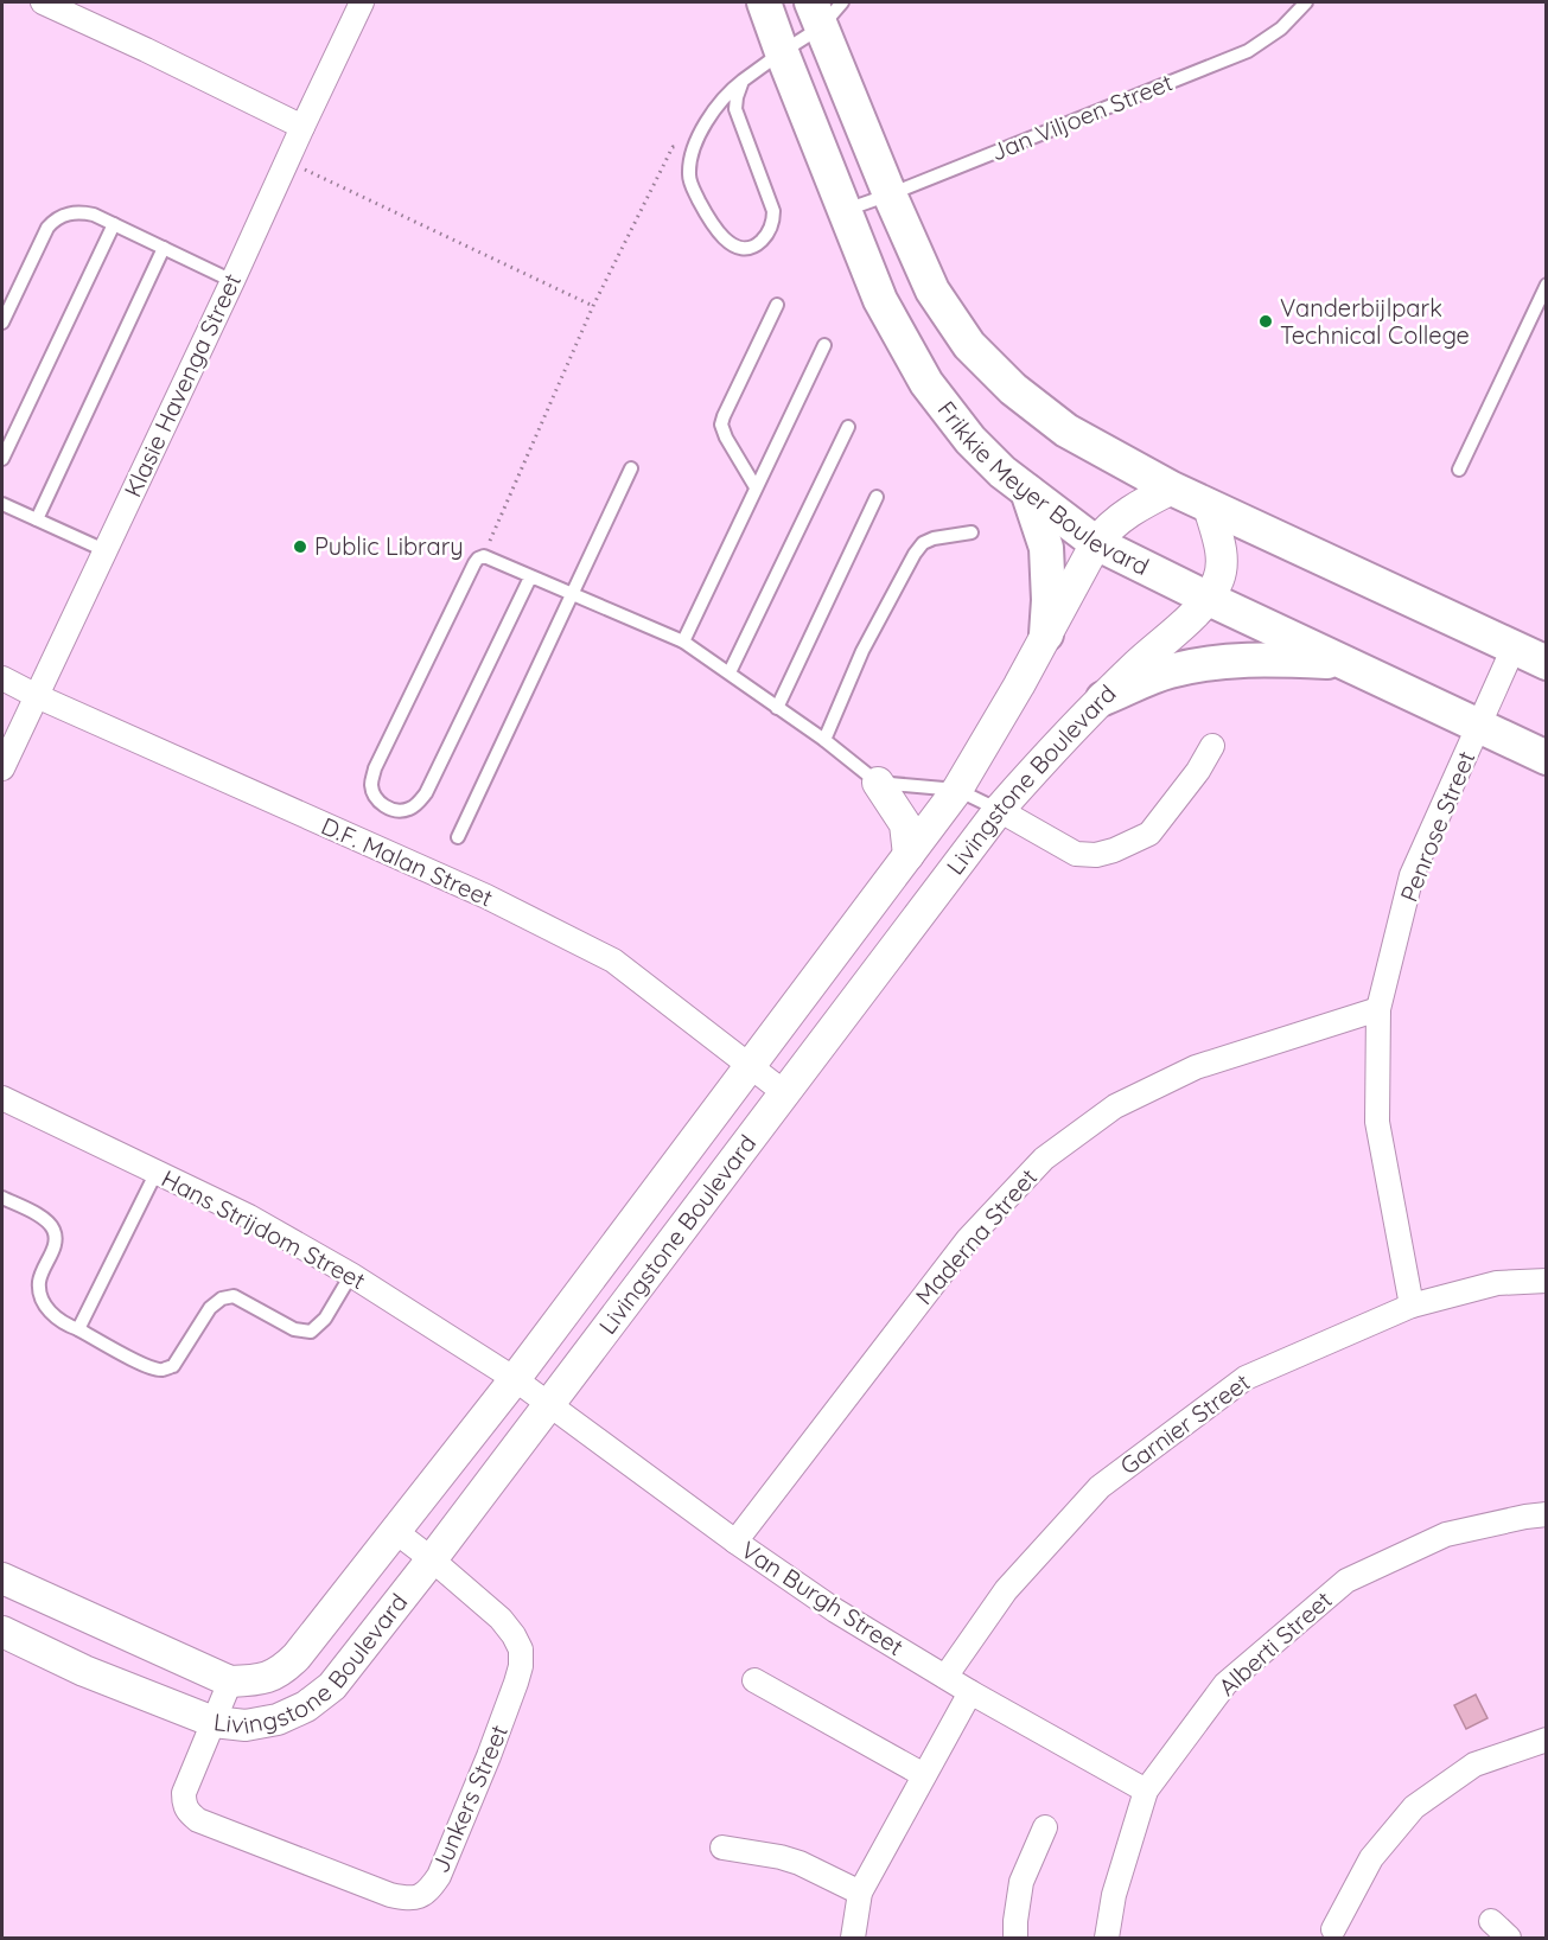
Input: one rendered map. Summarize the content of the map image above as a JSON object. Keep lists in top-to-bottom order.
{
  "streets": {
    "main road": ["Frikkie Meyer Boulevard"],
    "street": [
      "Klasie Havenga Street",
      "Livingstone Boulevard",
      "Penrose Street",
      "D.F. Malan Street",
      "Hans Strijdom Street",
      "Maderna Street",
      "Garnier Street",
      "Van Burgh Street",
      "Alberti Street",
      "Junkers Street"
    ],
    "lane": ["Jan Viljoen Street"]
  },
  "crossings": [
    ["Jan Viljoen Street", "Frikkie Meyer Boulevard"],
    ["Klasie Havenga Street", "D.F. Malan Street"],
    ["Frikkie Meyer Boulevard", "Livingstone Boulevard"],
    ["Frikkie Meyer Boulevard", "Penrose Street"],
    ["Livingstone Boulevard", "D.F. Malan Street"],
    ["Livingstone Boulevard", "Hans Strijdom Street"],
    ["Livingstone Boulevard", "Van Burgh Street"],
    ["Livingstone Boulevard", "Junkers Street"],
    ["Penrose Street", "Maderna Street"],
    ["Penrose Street", "Garnier Street"],
    ["Hans Strijdom Street", "Van Burgh Street"],
    ["Maderna Street", "Van Burgh Street"],
    ["Garnier Street", "Van Burgh Street"],
    ["Van Burgh Street", "Alberti Street"]
  ],
  "places": ["Vanderbijlpark Technical College", "Public Library"]
}
